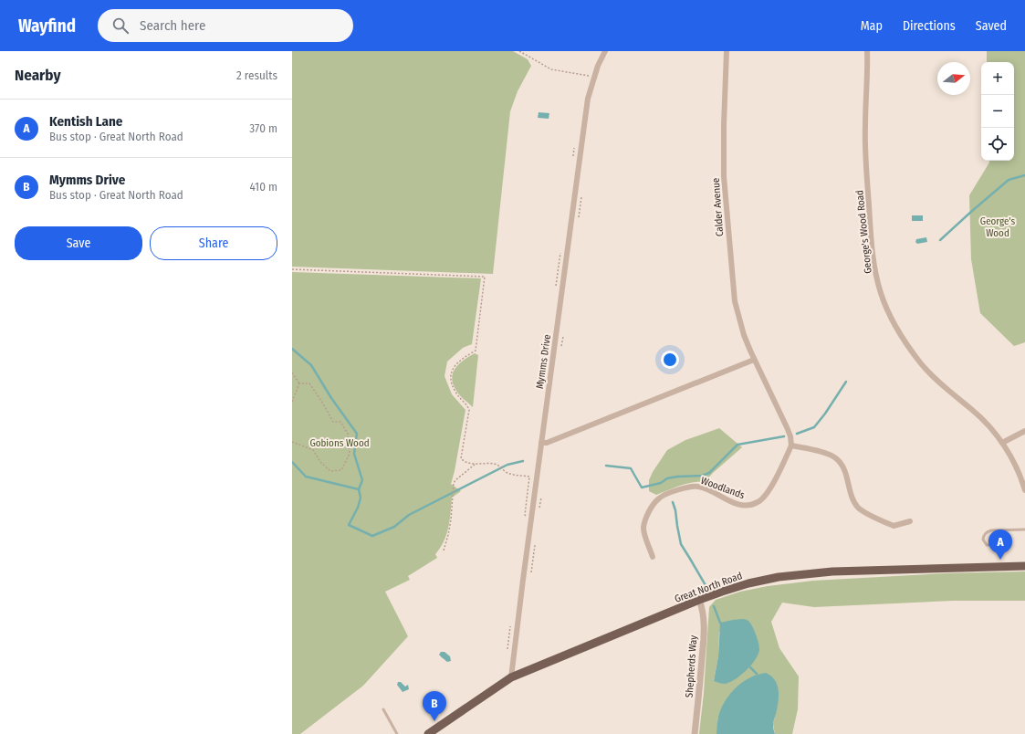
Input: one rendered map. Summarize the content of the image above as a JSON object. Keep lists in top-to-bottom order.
{
  "streets": {
    "main road": ["Great North Road"],
    "street": [
      "Calder Avenue",
      "George's Wood Road",
      "Mymms Drive",
      "Woodlands",
      "Shepherds Way"
    ]
  },
  "crossings": [
    ["Calder Avenue", "Woodlands"],
    ["Mymms Drive", "Great North Road"],
    ["Great North Road", "Shepherds Way"]
  ],
  "parks": ["George's Wood", "Gobions Wood"],
  "north": "right",
  "page": {
    "header": "Wayfind",
    "search": "Search here",
    "nav": ["Map", "Directions", "Saved"],
    "heading": ["Nearby", "2 results"],
    "map_buttons": ["+", "−"],
    "list": [
      {
        "mark": "A",
        "name": "Kentish Lane",
        "note": "Bus stop · Great North Road",
        "value": "370 m"
      },
      {
        "mark": "B",
        "name": "Mymms Drive",
        "note": "Bus stop · Great North Road",
        "value": "410 m"
      }
    ],
    "buttons": ["Save", "Share"],
    "pins": ["A", "B"]
  }
}
